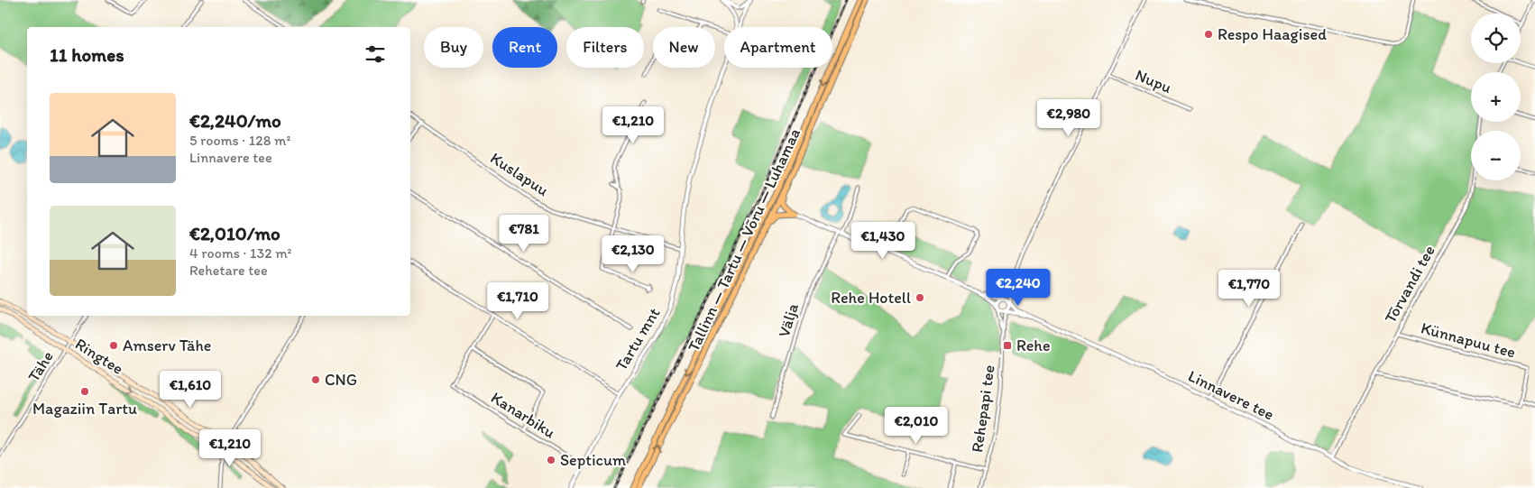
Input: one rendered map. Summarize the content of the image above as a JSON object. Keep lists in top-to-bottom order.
{
  "streets": {
    "highway": ["Tallinn — Tartu — Võru — Luhamaa"],
    "main road": ["Ringtee"],
    "street": [
      "Nupu",
      "Kuslapuu",
      "Tõrvandi tee",
      "Välja",
      "Tartu mnt",
      "Künnapuu tee",
      "Tähe",
      "Linnavere tee",
      "Rehepapi tee",
      "Kanarbiku"
    ]
  },
  "crossings": [
    ["Kuslapuu", "Tartu mnt"],
    ["Tõrvandi tee", "Künnapuu tee"],
    ["Tõrvandi tee", "Linnavere tee"],
    ["Välja", "Linnavere tee"],
    ["Tartu mnt", "Kanarbiku"],
    ["Ringtee", "Tähe"],
    ["Linnavere tee", "Rehepapi tee"]
  ],
  "places": {
    "other": [
      "Respo Haagised",
      "Rehe Hotell",
      "Amserv Tähe",
      "CNG",
      "Magaziin Tartu",
      "Septicum"
    ],
    "transit": ["Rehe"]
  },
  "page": {
    "map_buttons": ["+", "−"],
    "chip": [
      "Buy",
      "Rent",
      "Filters",
      "New",
      "Apartment"
    ],
    "heading": "11 homes",
    "list": [
      {
        "name": "€2,240/mo",
        "note": "5 rooms · 128 m² · Linnavere tee"
      },
      {
        "name": "€2,010/mo",
        "note": "4 rooms · 132 m² · Rehetare tee"
      }
    ],
    "price": [
      "€2,980",
      "€1,210",
      "€781",
      "€1,430",
      "€2,130",
      "€2,240",
      "€1,770",
      "€1,710",
      "€1,610",
      "€2,010",
      "€1,210"
    ]
  }
}
